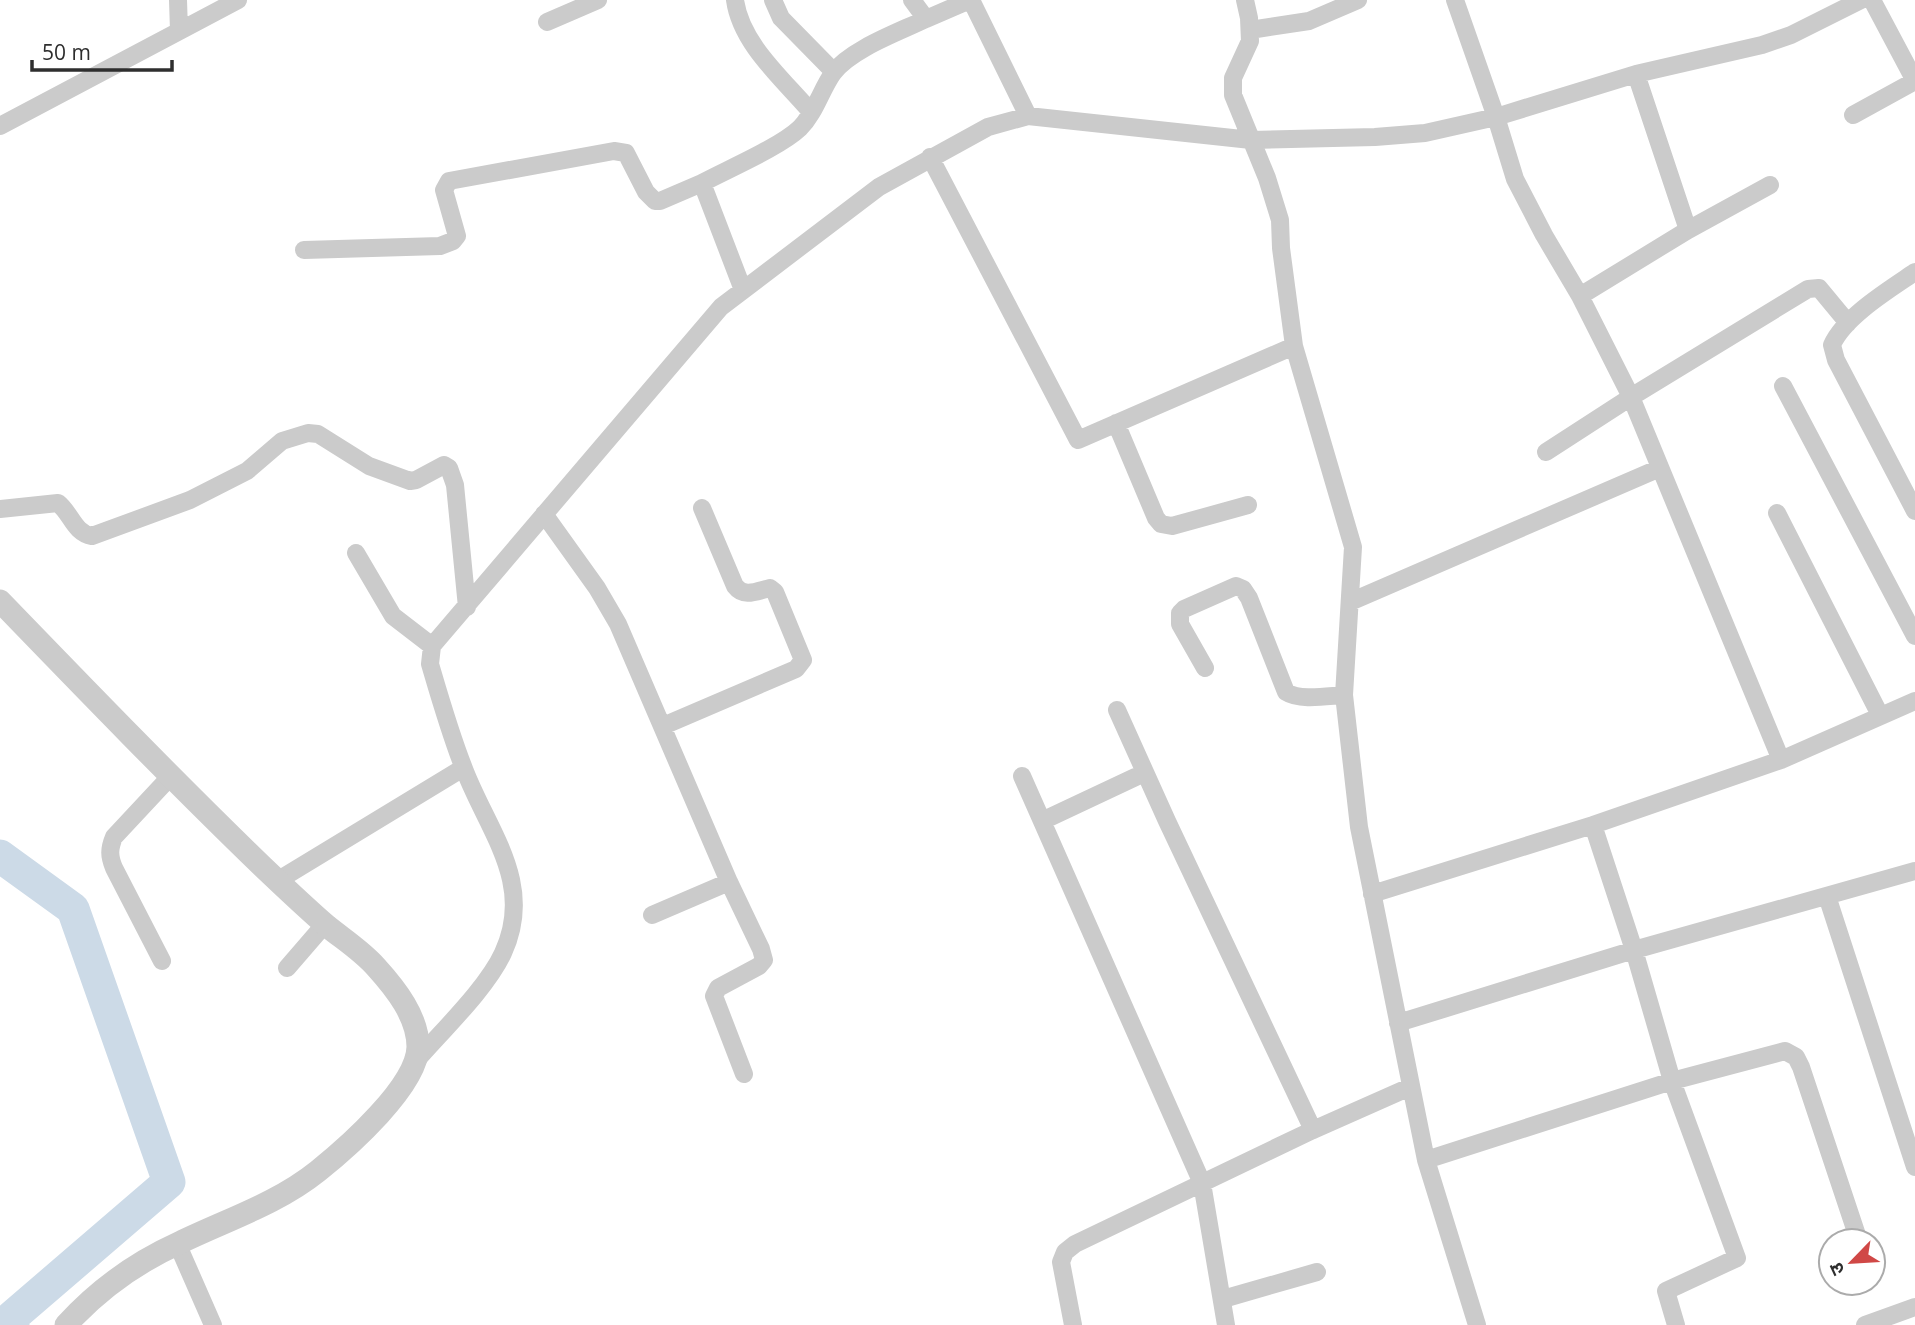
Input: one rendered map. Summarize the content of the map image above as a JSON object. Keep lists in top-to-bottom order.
{
  "scale_bar": "50 m",
  "north": "bottom left"
}
